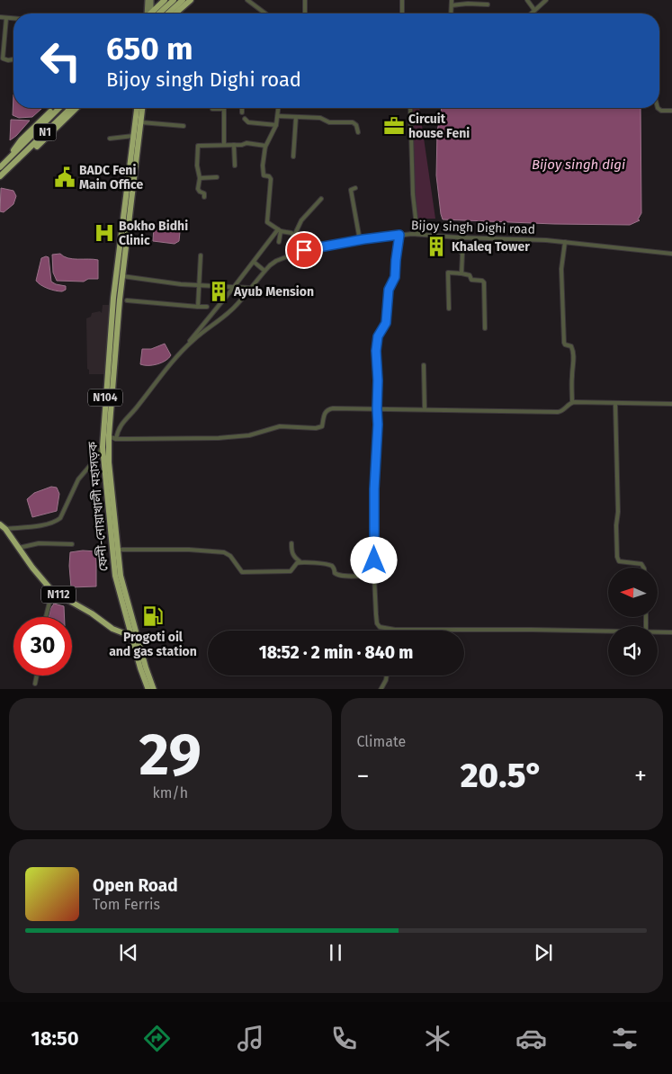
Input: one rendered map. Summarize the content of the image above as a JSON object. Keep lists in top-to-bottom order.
{
  "streets": {
    "highway": [
      "N1",
      "N104",
      "ফেনী-নোয়াখালী মহাসড়ক",
      "N112"
    ],
    "street": ["Bijoy singh Dighi road"]
  },
  "crossings": [
    ["ফেনী-নোয়াখালী মহাসড়ক", "N112"]
  ],
  "water": ["Bijoy singh digi"],
  "places": {
    "office": ["Circuit house Feni"],
    "public building": ["BADC Feni Main Office"],
    "hospital": ["Bokho Bidhi Clinic"],
    "building": ["Khaleq Tower", "Ayub Mension"],
    "fuel station": ["Progoti oil and gas station"]
  },
  "north": "left",
  "page": {
    "turn": ["650 m", "Bijoy singh Dighi road"],
    "limit": "30",
    "trip": "18:52 · 2 min · 840 m",
    "tile": [
      ["29", "km/h"],
      "Climate"
    ],
    "heat": ["−", "20.5°", "+"],
    "song": ["Open Road", "Tom Ferris"],
    "tabs": "18:50"
  }
}
